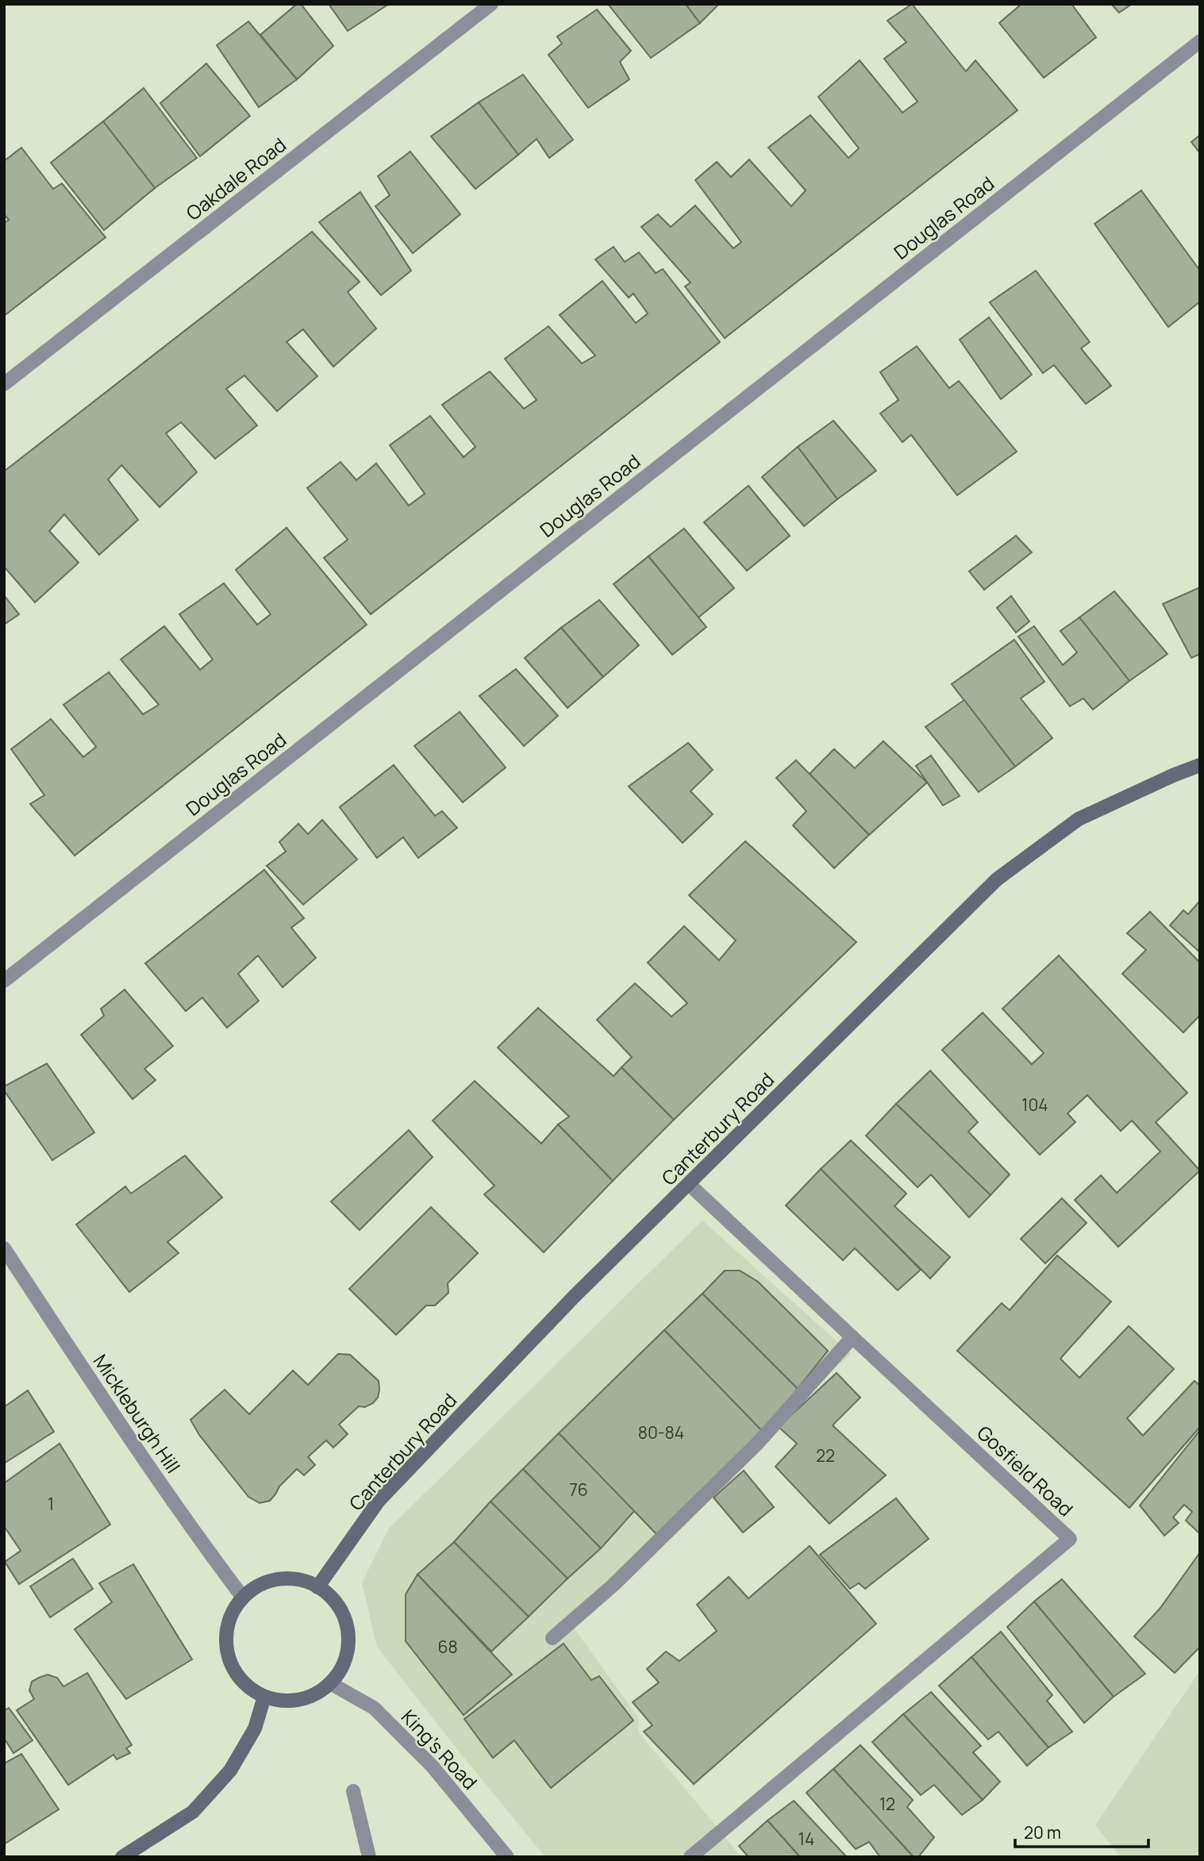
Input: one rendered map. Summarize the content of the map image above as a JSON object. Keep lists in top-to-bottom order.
{
  "streets": {
    "main road": ["Canterbury Road"],
    "street": [
      "Oakdale Road",
      "Douglas Road",
      "Mickleburgh Hill",
      "Gosfield Road",
      "King's Road"
    ]
  },
  "crossings": [
    ["Canterbury Road", "Mickleburgh Hill"],
    ["Canterbury Road", "Gosfield Road"],
    ["Canterbury Road", "King's Road"],
    ["Mickleburgh Hill", "King's Road"]
  ],
  "house_numbers": [
    "104",
    "80-84",
    "22",
    "76",
    "1",
    "68",
    "12",
    "14"
  ],
  "scale_bar": "20 m"
}
